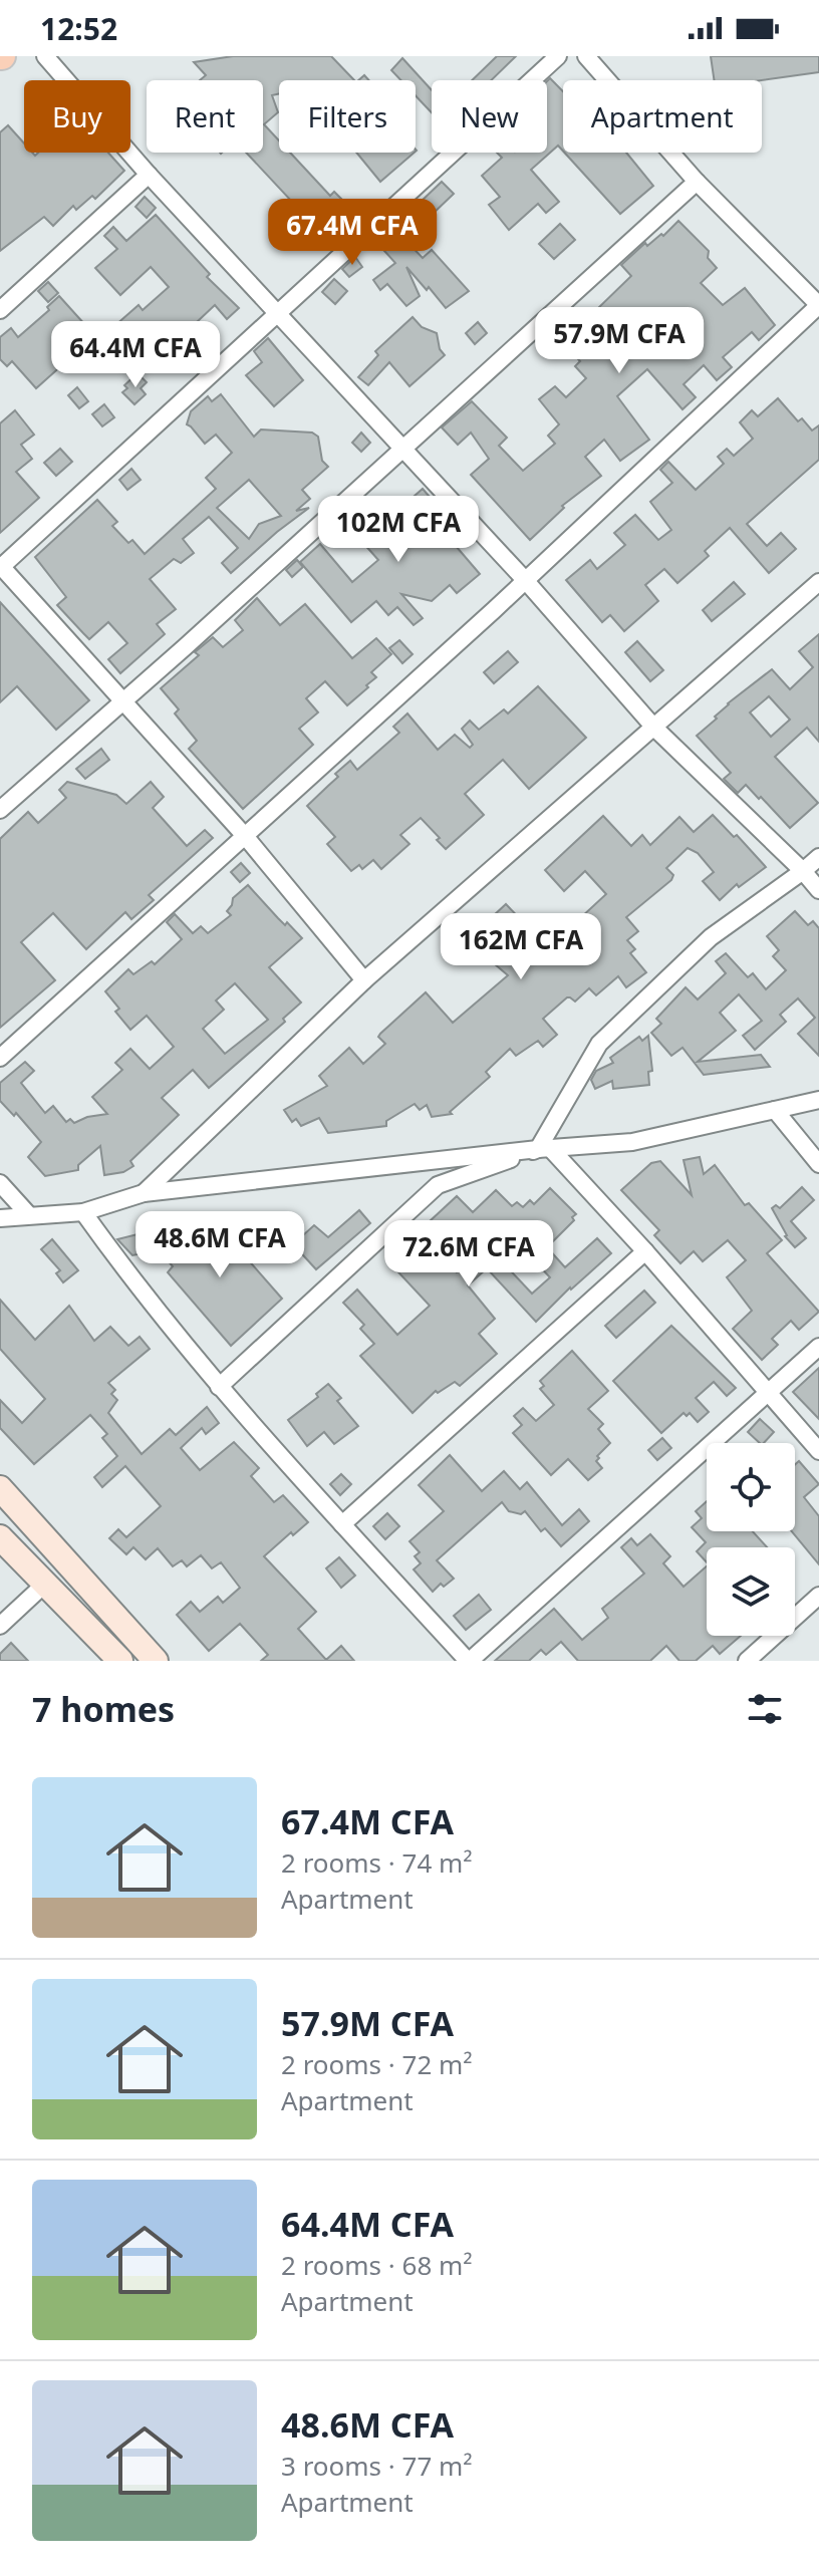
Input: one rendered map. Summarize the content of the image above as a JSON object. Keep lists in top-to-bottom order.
{
  "page": {
    "status": "12:52",
    "chip": [
      "Buy",
      "Rent",
      "Filters",
      "New",
      "Apartment"
    ],
    "price": [
      "67.4M CFA",
      "57.9M CFA",
      "64.4M CFA",
      "102M CFA",
      "162M CFA",
      "48.6M CFA",
      "72.6M CFA"
    ],
    "heading": "7 homes",
    "list": [
      {
        "name": "67.4M CFA",
        "note": "2 rooms · 74 m² · Apartment"
      },
      {
        "name": "57.9M CFA",
        "note": "2 rooms · 72 m² · Apartment"
      },
      {
        "name": "64.4M CFA",
        "note": "2 rooms · 68 m² · Apartment"
      },
      {
        "name": "48.6M CFA",
        "note": "3 rooms · 77 m² · Apartment"
      }
    ]
  }
}
